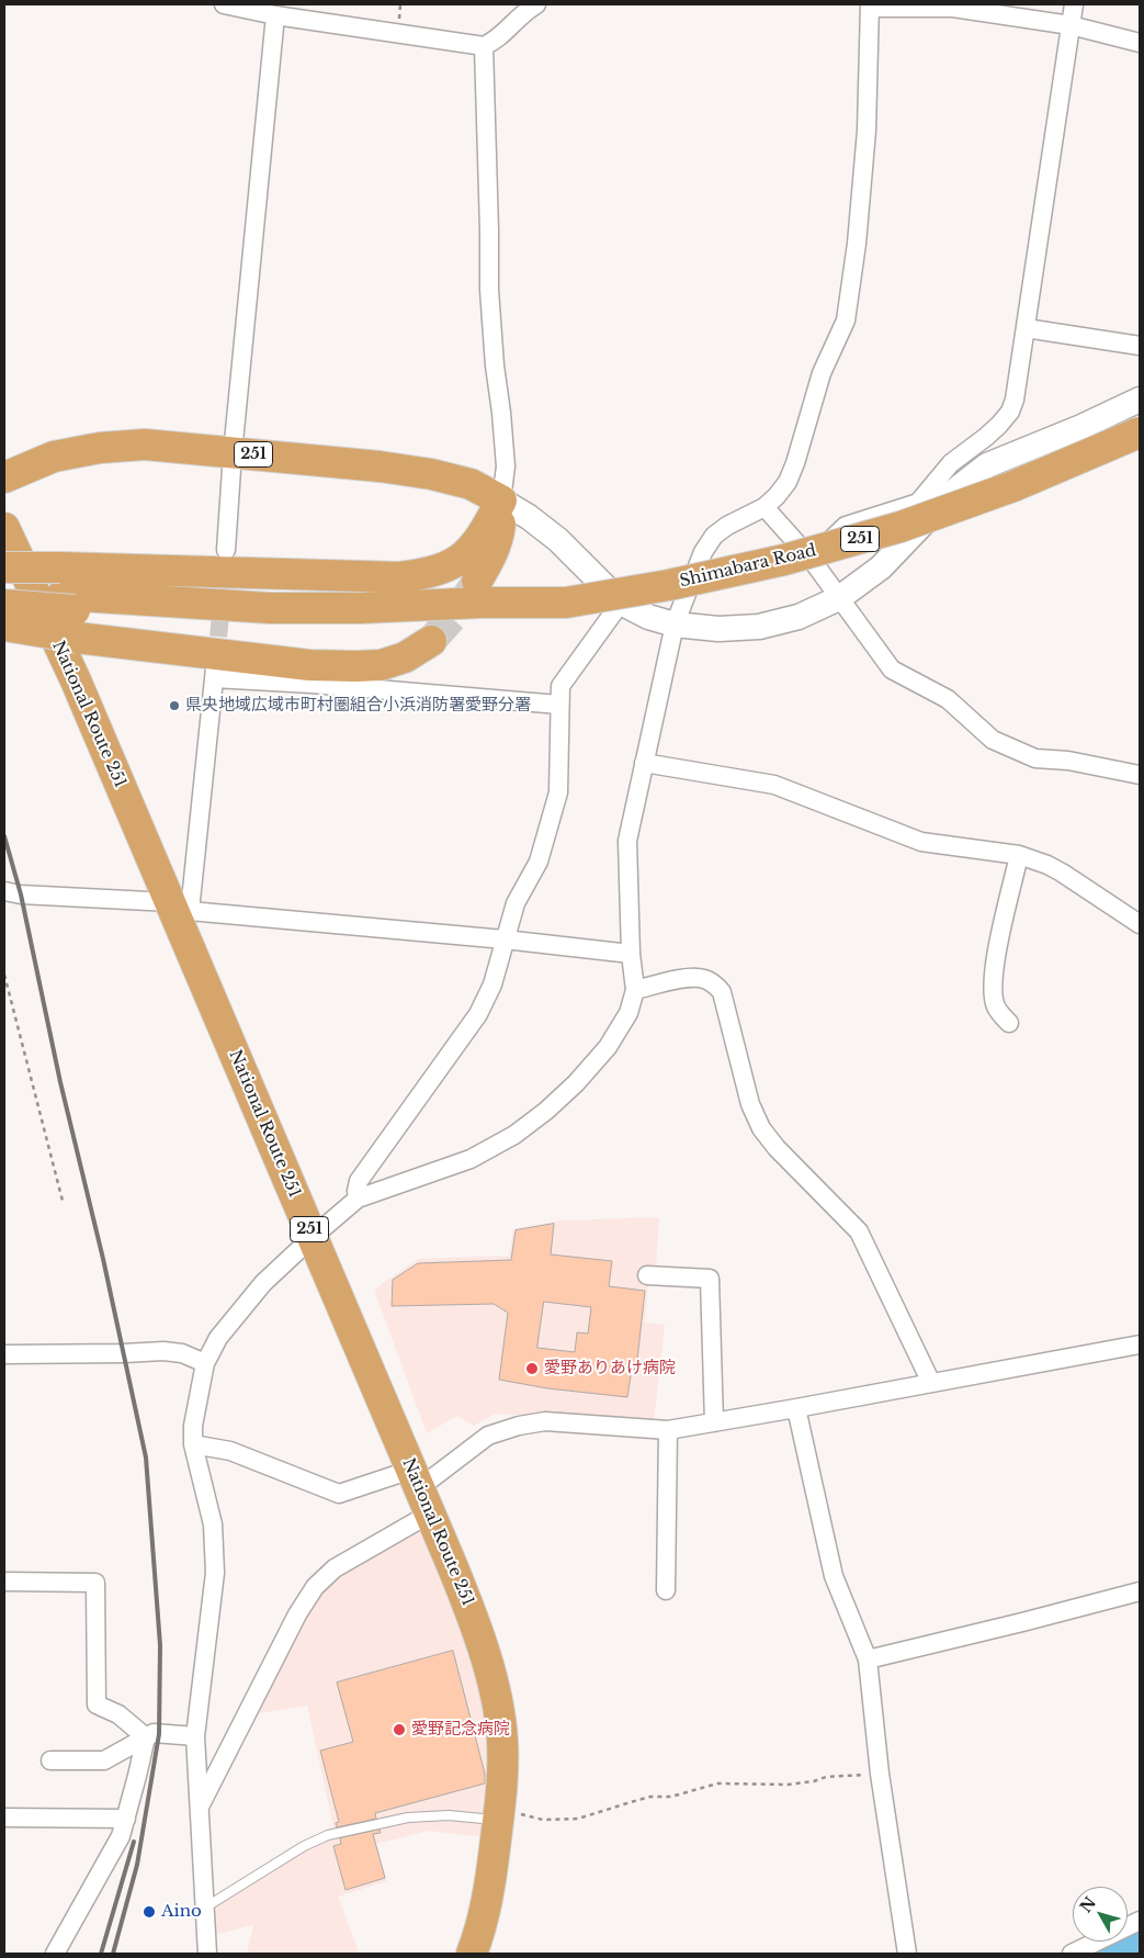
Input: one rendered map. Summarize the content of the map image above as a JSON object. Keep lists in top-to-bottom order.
{
  "streets": {
    "highway": ["251", "Shimabara Road", "National Route 251"]
  },
  "crossings": [
    ["251", "Shimabara Road"]
  ],
  "places": [
    "県央地域広域市町村圏組合小浜消防署愛野分署",
    "愛野ありあけ病院",
    "愛野記念病院",
    "Aino"
  ],
  "north": "top left"
}
